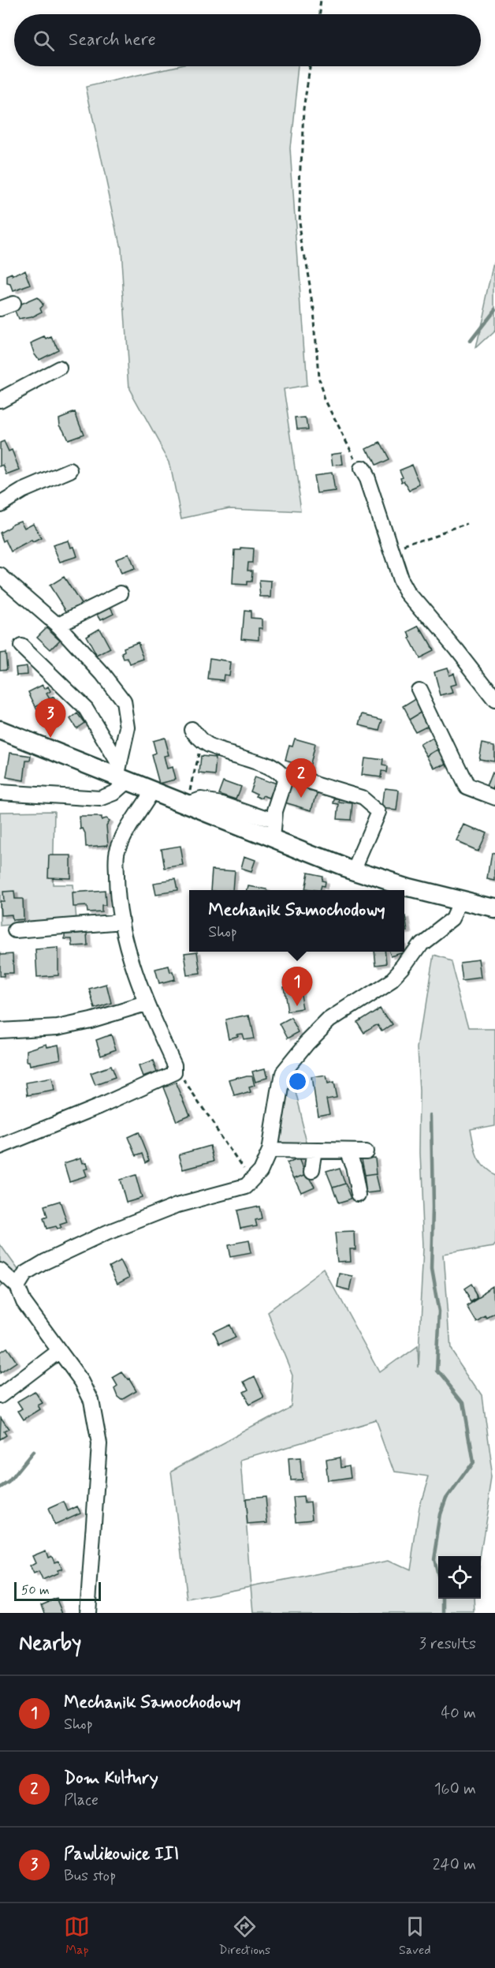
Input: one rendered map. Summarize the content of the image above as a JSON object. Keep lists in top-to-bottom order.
{
  "scale_bar": "50 m",
  "page": {
    "search": "Search here",
    "pins": ["3", "2", "1"],
    "popup": ["Mechanik Samochodowy", "Shop"],
    "scale": "50 m",
    "heading": ["Nearby", "3 results"],
    "list": [
      {
        "mark": "1",
        "name": "Mechanik Samochodowy",
        "note": "Shop",
        "value": "40 m"
      },
      {
        "mark": "2",
        "name": "Dom Kultury",
        "note": "Place",
        "value": "160 m"
      },
      {
        "mark": "3",
        "name": "Pawlikowice III",
        "note": "Bus stop",
        "value": "240 m"
      }
    ],
    "nav": ["Map", "Directions", "Saved"]
  }
}
